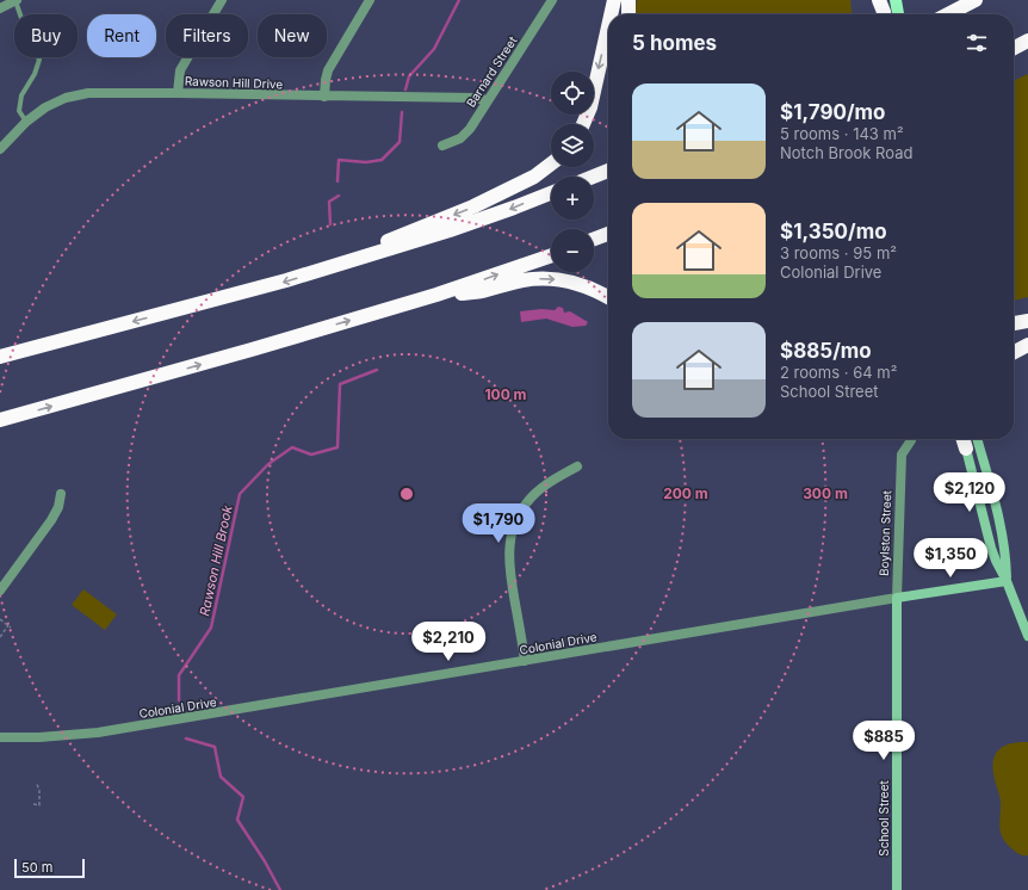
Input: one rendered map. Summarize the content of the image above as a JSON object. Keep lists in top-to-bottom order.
{
  "streets": {
    "street": [
      "Barnard Street",
      "Rawson Hill Drive",
      "Boylston Street",
      "Colonial Drive",
      "School Street"
    ]
  },
  "crossings": [
    ["Barnard Street", "Rawson Hill Drive"],
    ["Boylston Street", "Colonial Drive"],
    ["Boylston Street", "School Street"]
  ],
  "water": ["Rawson Hill Brook"],
  "scale_bar": "50 m",
  "page": {
    "chip": [
      "Buy",
      "Rent",
      "Filters",
      "New"
    ],
    "heading": "5 homes",
    "map_buttons": ["+", "−"],
    "list": [
      {
        "name": "$1,790/mo",
        "note": "5 rooms · 143 m² · Notch Brook Road"
      },
      {
        "name": "$1,350/mo",
        "note": "3 rooms · 95 m² · Colonial Drive"
      },
      {
        "name": "$885/mo",
        "note": "2 rooms · 64 m² · School Street"
      }
    ],
    "price": [
      "$2,120",
      "$1,790",
      "$1,350",
      "$2,210",
      "$885"
    ],
    "scale": "50 m"
  },
  "rings": ["100 m", "200 m", "300 m"]
}
